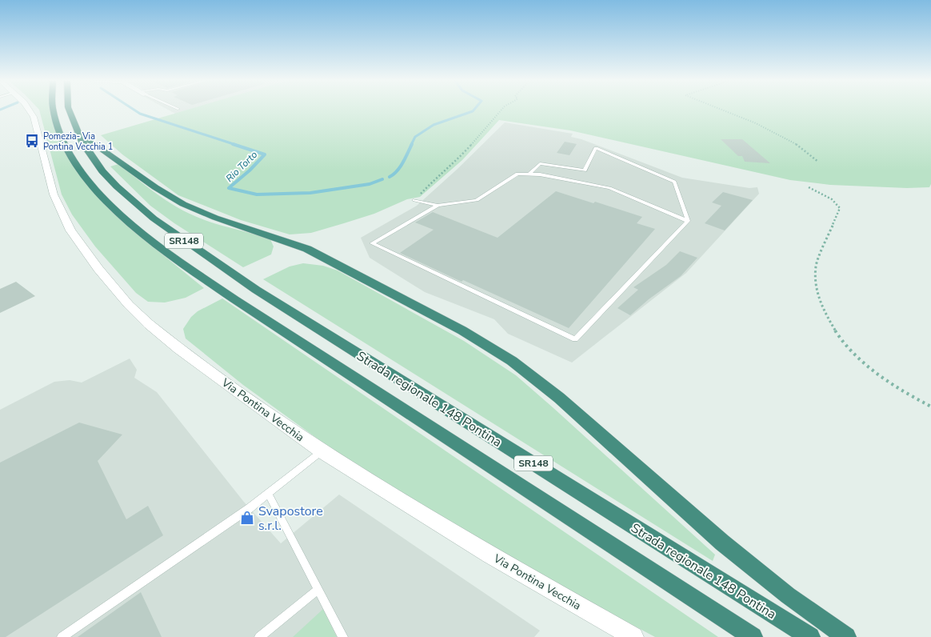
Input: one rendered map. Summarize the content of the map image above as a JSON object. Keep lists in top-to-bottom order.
{
  "streets": {
    "highway": ["SR148", "Strada regionale 148 Pontina"],
    "street": ["Via Pontina Vecchia"]
  },
  "water": ["Rio Torto"],
  "places": {
    "bus stop": ["Pomezia- Via Pontina Vecchia 1"],
    "shop": ["Svapostore s.r.l."]
  }
}
